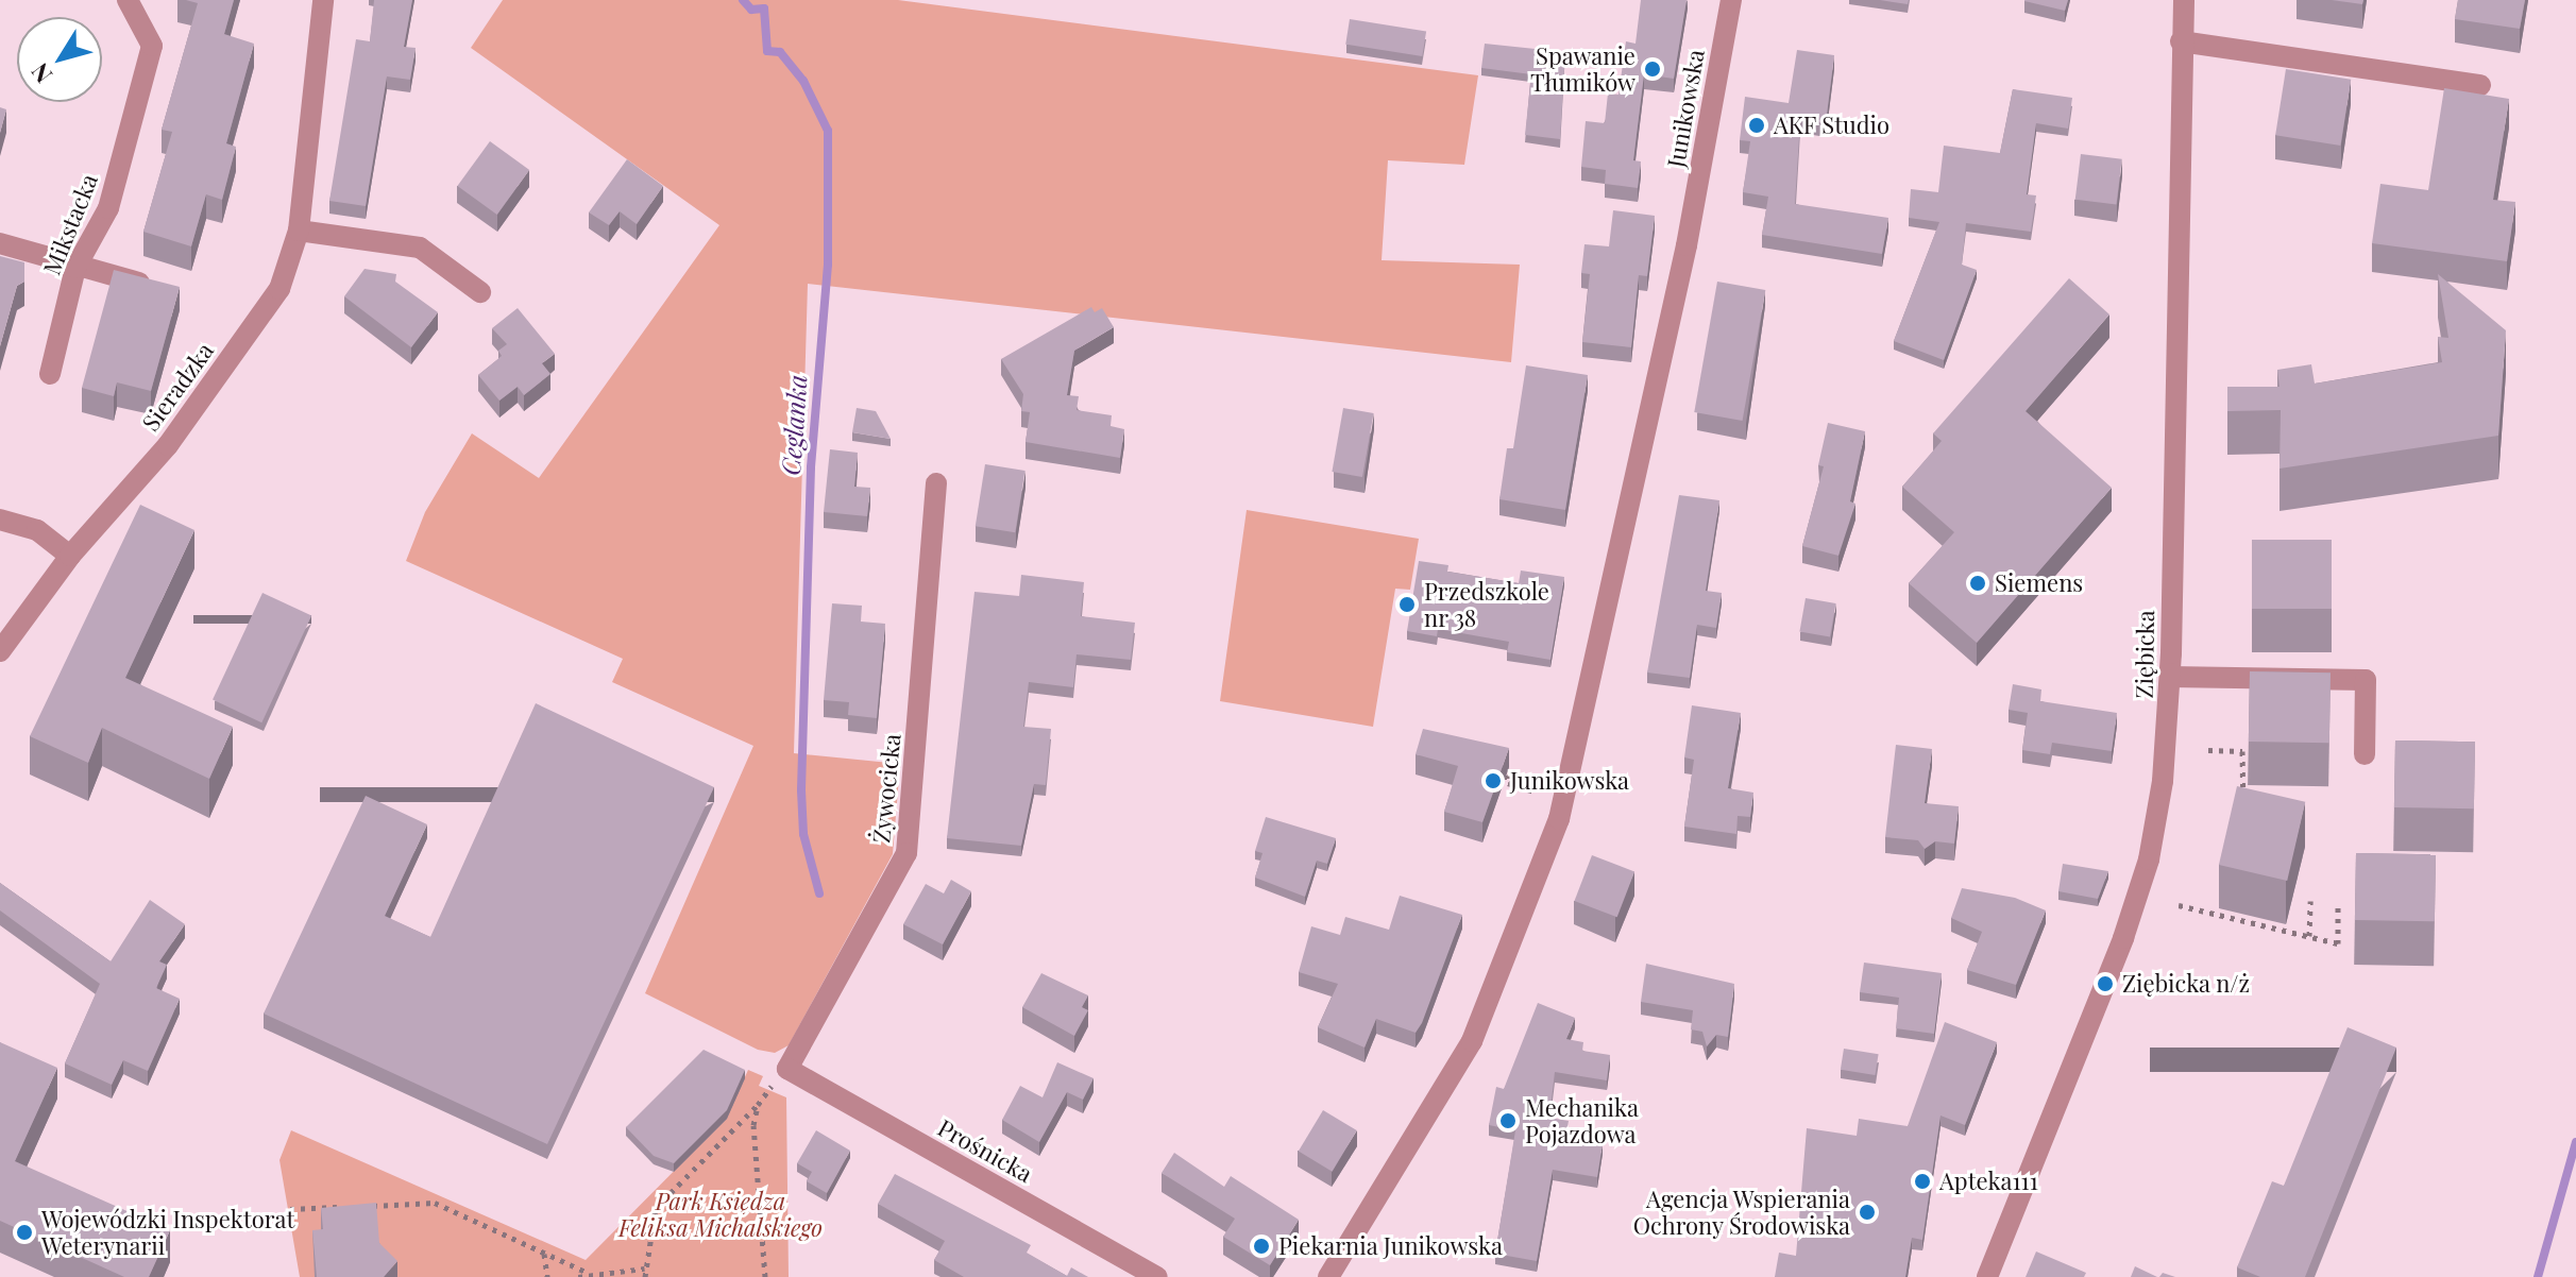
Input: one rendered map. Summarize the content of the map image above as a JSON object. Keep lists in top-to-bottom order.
{
  "streets": {
    "street": [
      "Junikowska",
      "Mikstacka",
      "Sieradzka",
      "Ziębicka",
      "Żywocicka",
      "Prośnicka"
    ]
  },
  "crossings": [
    ["Żywocicka", "Prośnicka"]
  ],
  "water": ["Ceglanka"],
  "parks": ["Park Księdza Feliksa Michalskiego"],
  "places": [
    "Spawanie Tłumików",
    "AKF Studio",
    "Siemens",
    "Przedszkole nr 38",
    "Junikowska",
    "Ziębicka n/ż",
    "Mechanika Pojazdowa",
    "Apteka111",
    "Agencja Wspierania Ochrony Środowiska",
    "Wojewódzki Inspektorat Weterynarii",
    "Piekarnia Junikowska"
  ],
  "north": "bottom left"
}
